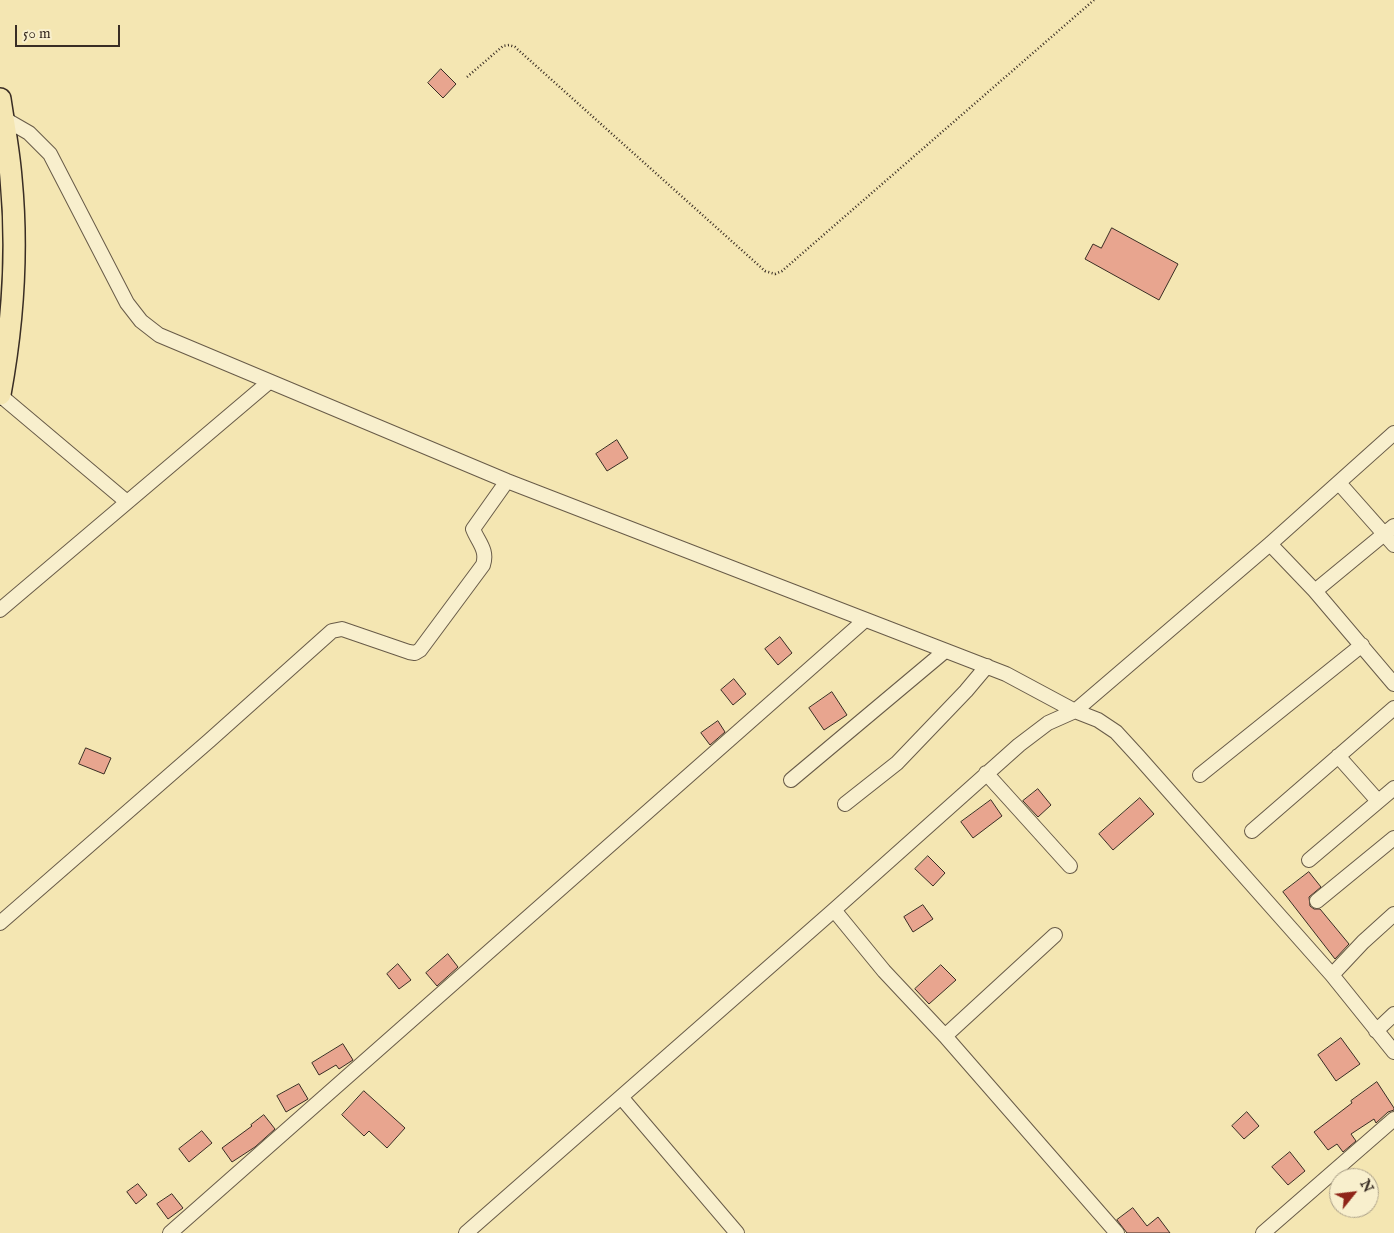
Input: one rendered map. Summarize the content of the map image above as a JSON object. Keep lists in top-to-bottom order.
{
  "scale_bar": "50 m",
  "north": "top right"
}
